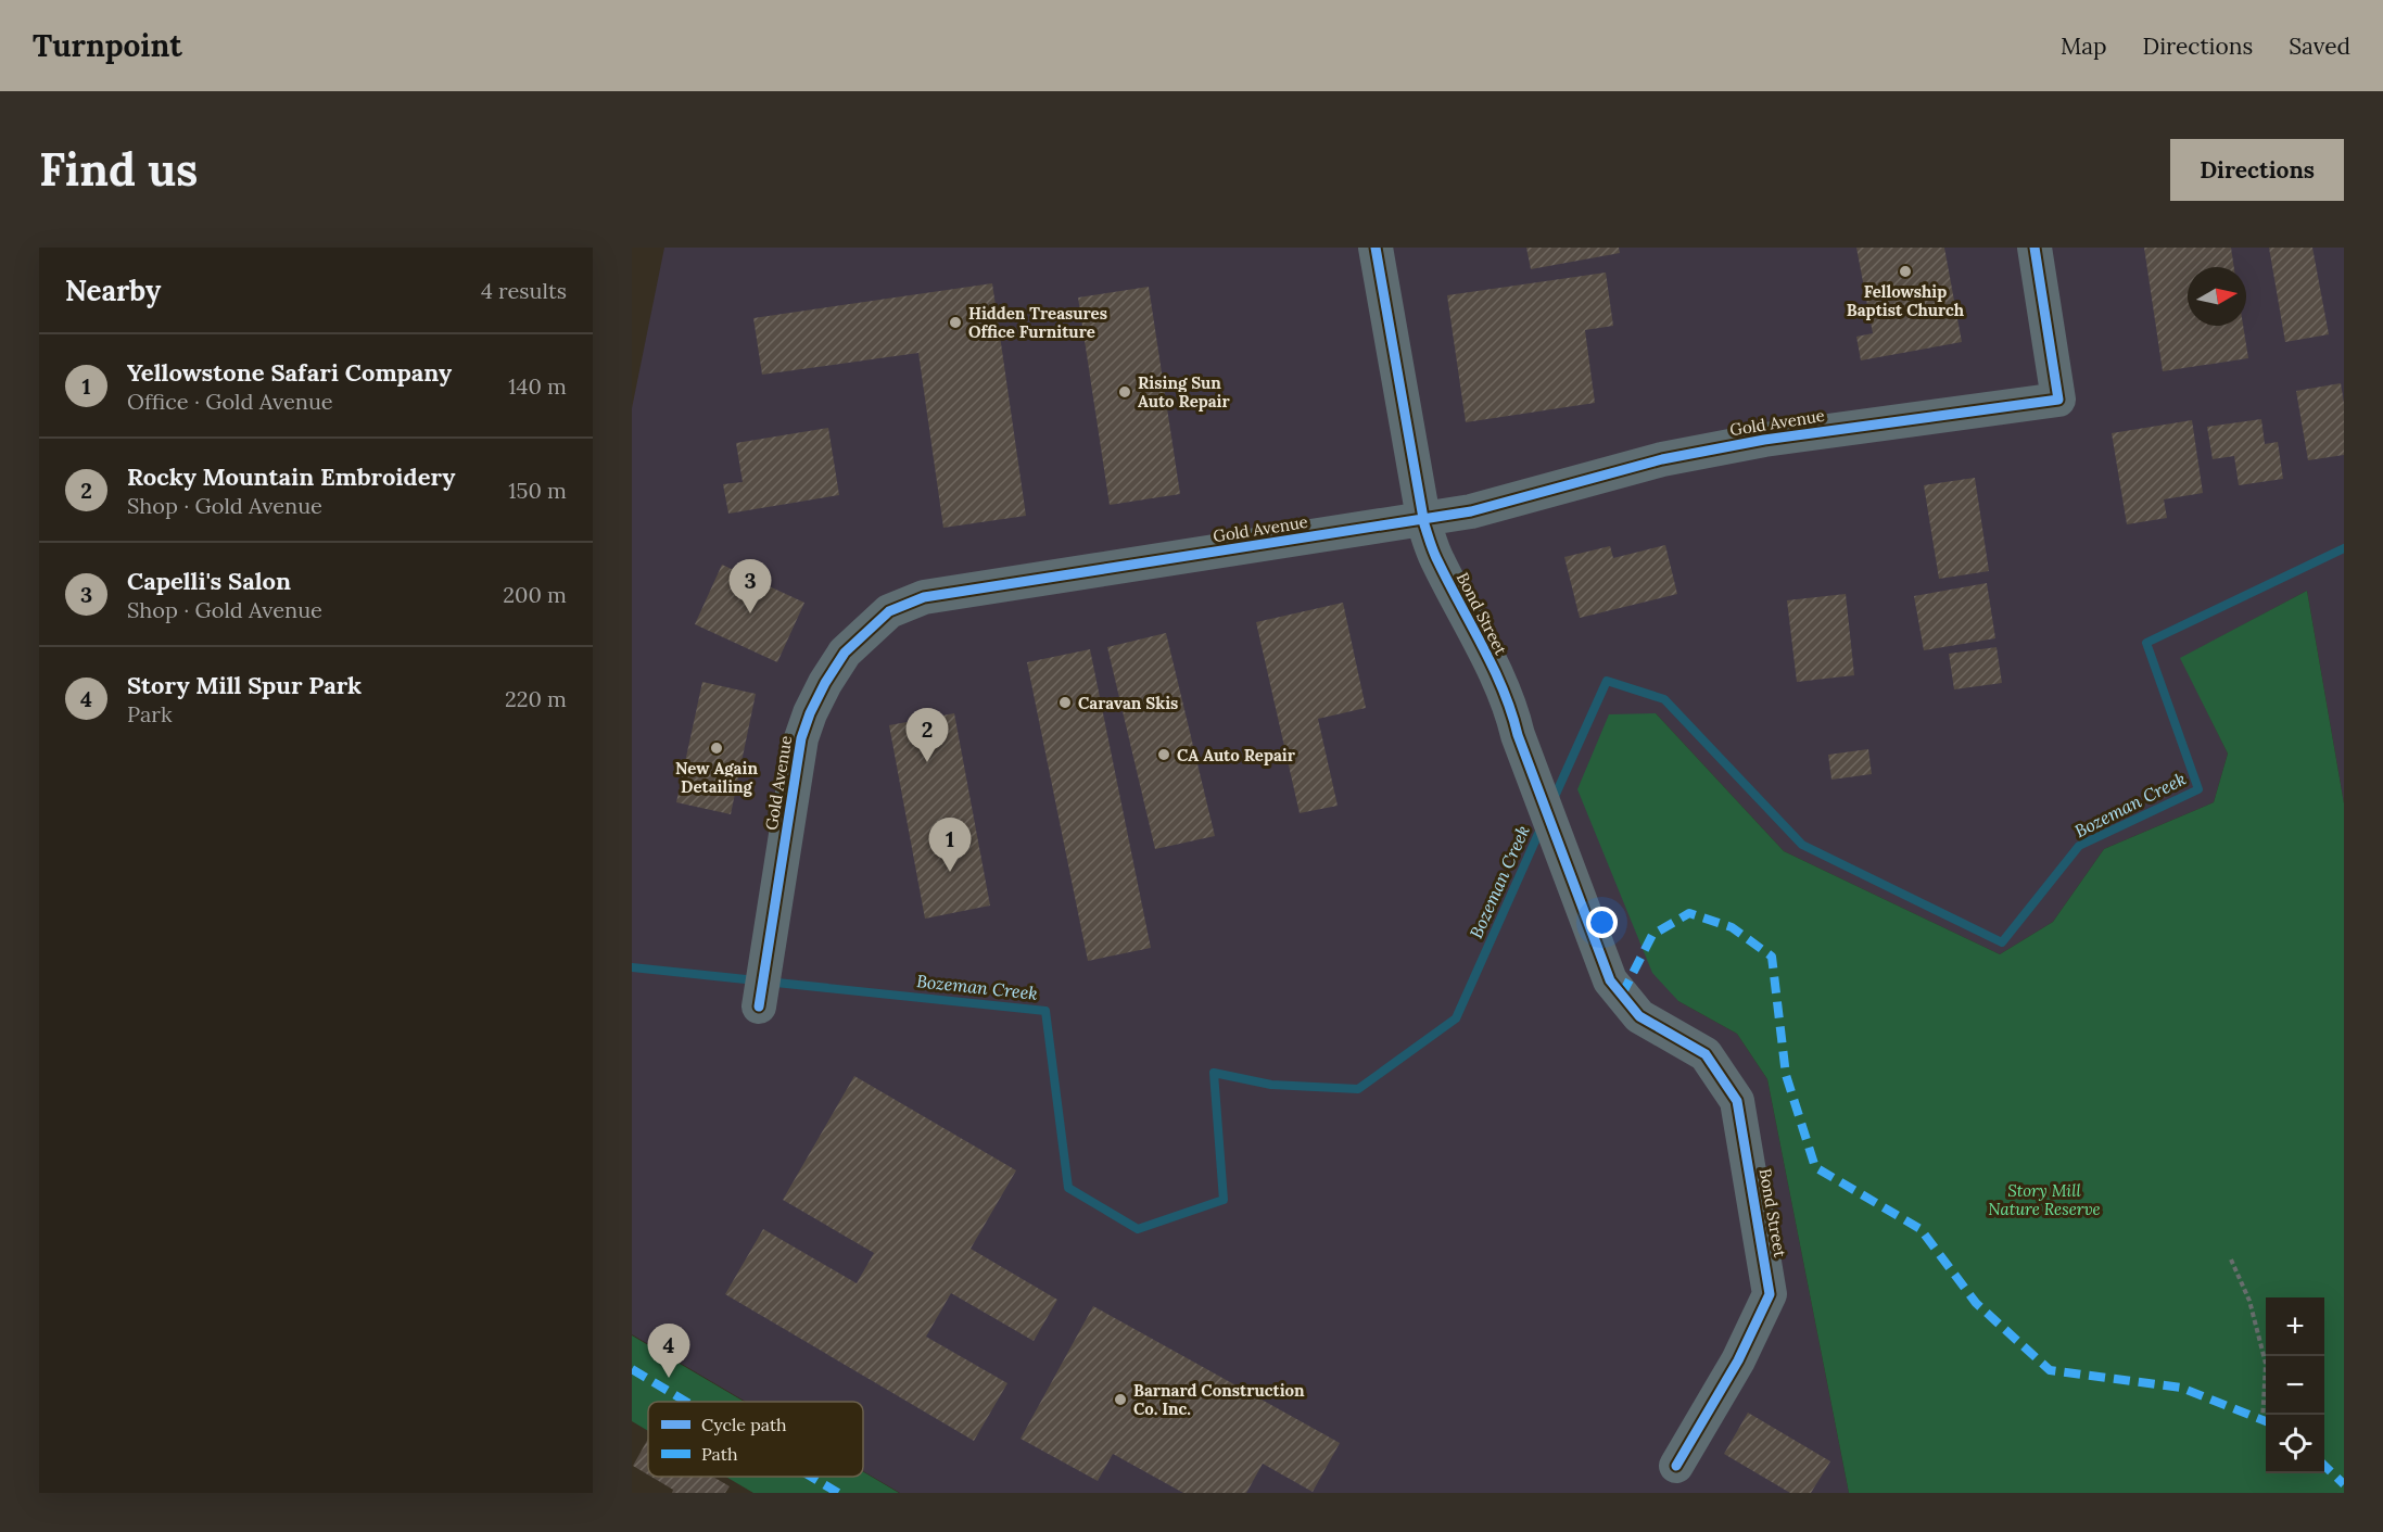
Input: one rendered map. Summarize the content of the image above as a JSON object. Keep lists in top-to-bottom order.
{
  "streets": {
    "street": ["Gold Avenue", "Bond Street"]
  },
  "crossings": [
    ["Gold Avenue", "Bond Street"]
  ],
  "water": ["Bozeman Creek"],
  "parks": ["Story Mill Nature Reserve"],
  "places": [
    "Fellowship Baptist Church",
    "Hidden Treasures Office Furniture",
    "Rising Sun Auto Repair",
    "Caravan Skis",
    "New Again Detailing",
    "CA Auto Repair",
    "Barnard Construction Co. Inc."
  ],
  "legend": ["Cycle path", "Path"],
  "north": "right",
  "page": {
    "header": "Turnpoint",
    "nav": ["Map", "Directions", "Saved"],
    "buttons": "Directions",
    "title": "Find us",
    "heading": ["Nearby", "4 results"],
    "list": [
      {
        "mark": "1",
        "name": "Yellowstone Safari Company",
        "note": "Office · Gold Avenue",
        "value": "140 m"
      },
      {
        "mark": "2",
        "name": "Rocky Mountain Embroidery",
        "note": "Shop · Gold Avenue",
        "value": "150 m"
      },
      {
        "mark": "3",
        "name": "Capelli's Salon",
        "note": "Shop · Gold Avenue",
        "value": "200 m"
      },
      {
        "mark": "4",
        "name": "Story Mill Spur Park",
        "note": "Park",
        "value": "220 m"
      }
    ],
    "pins": [
      "3",
      "2",
      "1",
      "4"
    ],
    "map_buttons": ["+", "−"]
  }
}
